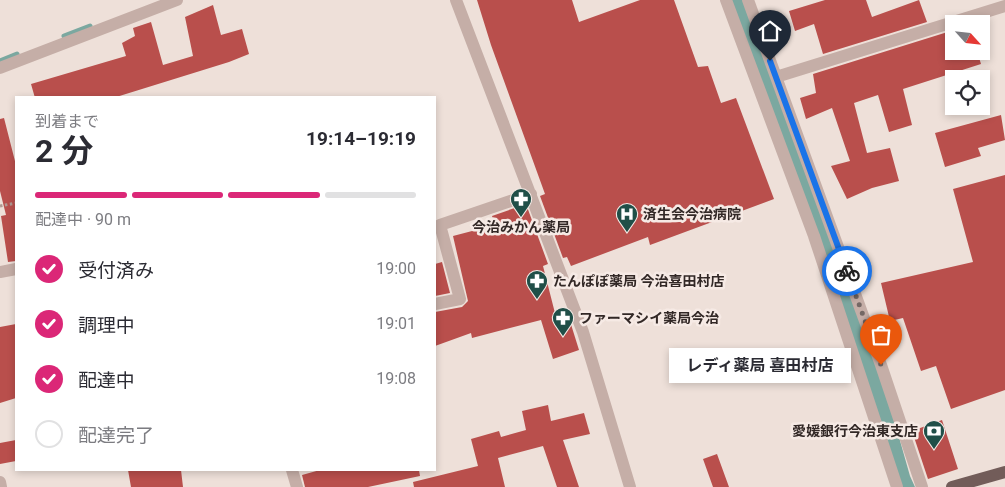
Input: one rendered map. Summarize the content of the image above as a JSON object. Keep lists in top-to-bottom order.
{
  "places": {
    "pharmacy": ["今治みかん薬局", "たんぽぽ薬局 今治喜田村店", "ファーマシイ薬局今治"],
    "hospital": ["済生会今治病院"],
    "other": ["レディ薬局 喜田村店"],
    "bank": ["愛媛銀行今治東支店"]
  },
  "north": "bottom right",
  "page": {
    "heading": ["2 分", "到着まで", "19:14–19:19"],
    "bar": "配達中 · 90 m",
    "list": [
      ["受付済み", "19:00"],
      ["調理中", "19:01"],
      ["配達中", "19:08"],
      "配達完了"
    ],
    "bubble": "レディ薬局 喜田村店"
  }
}
